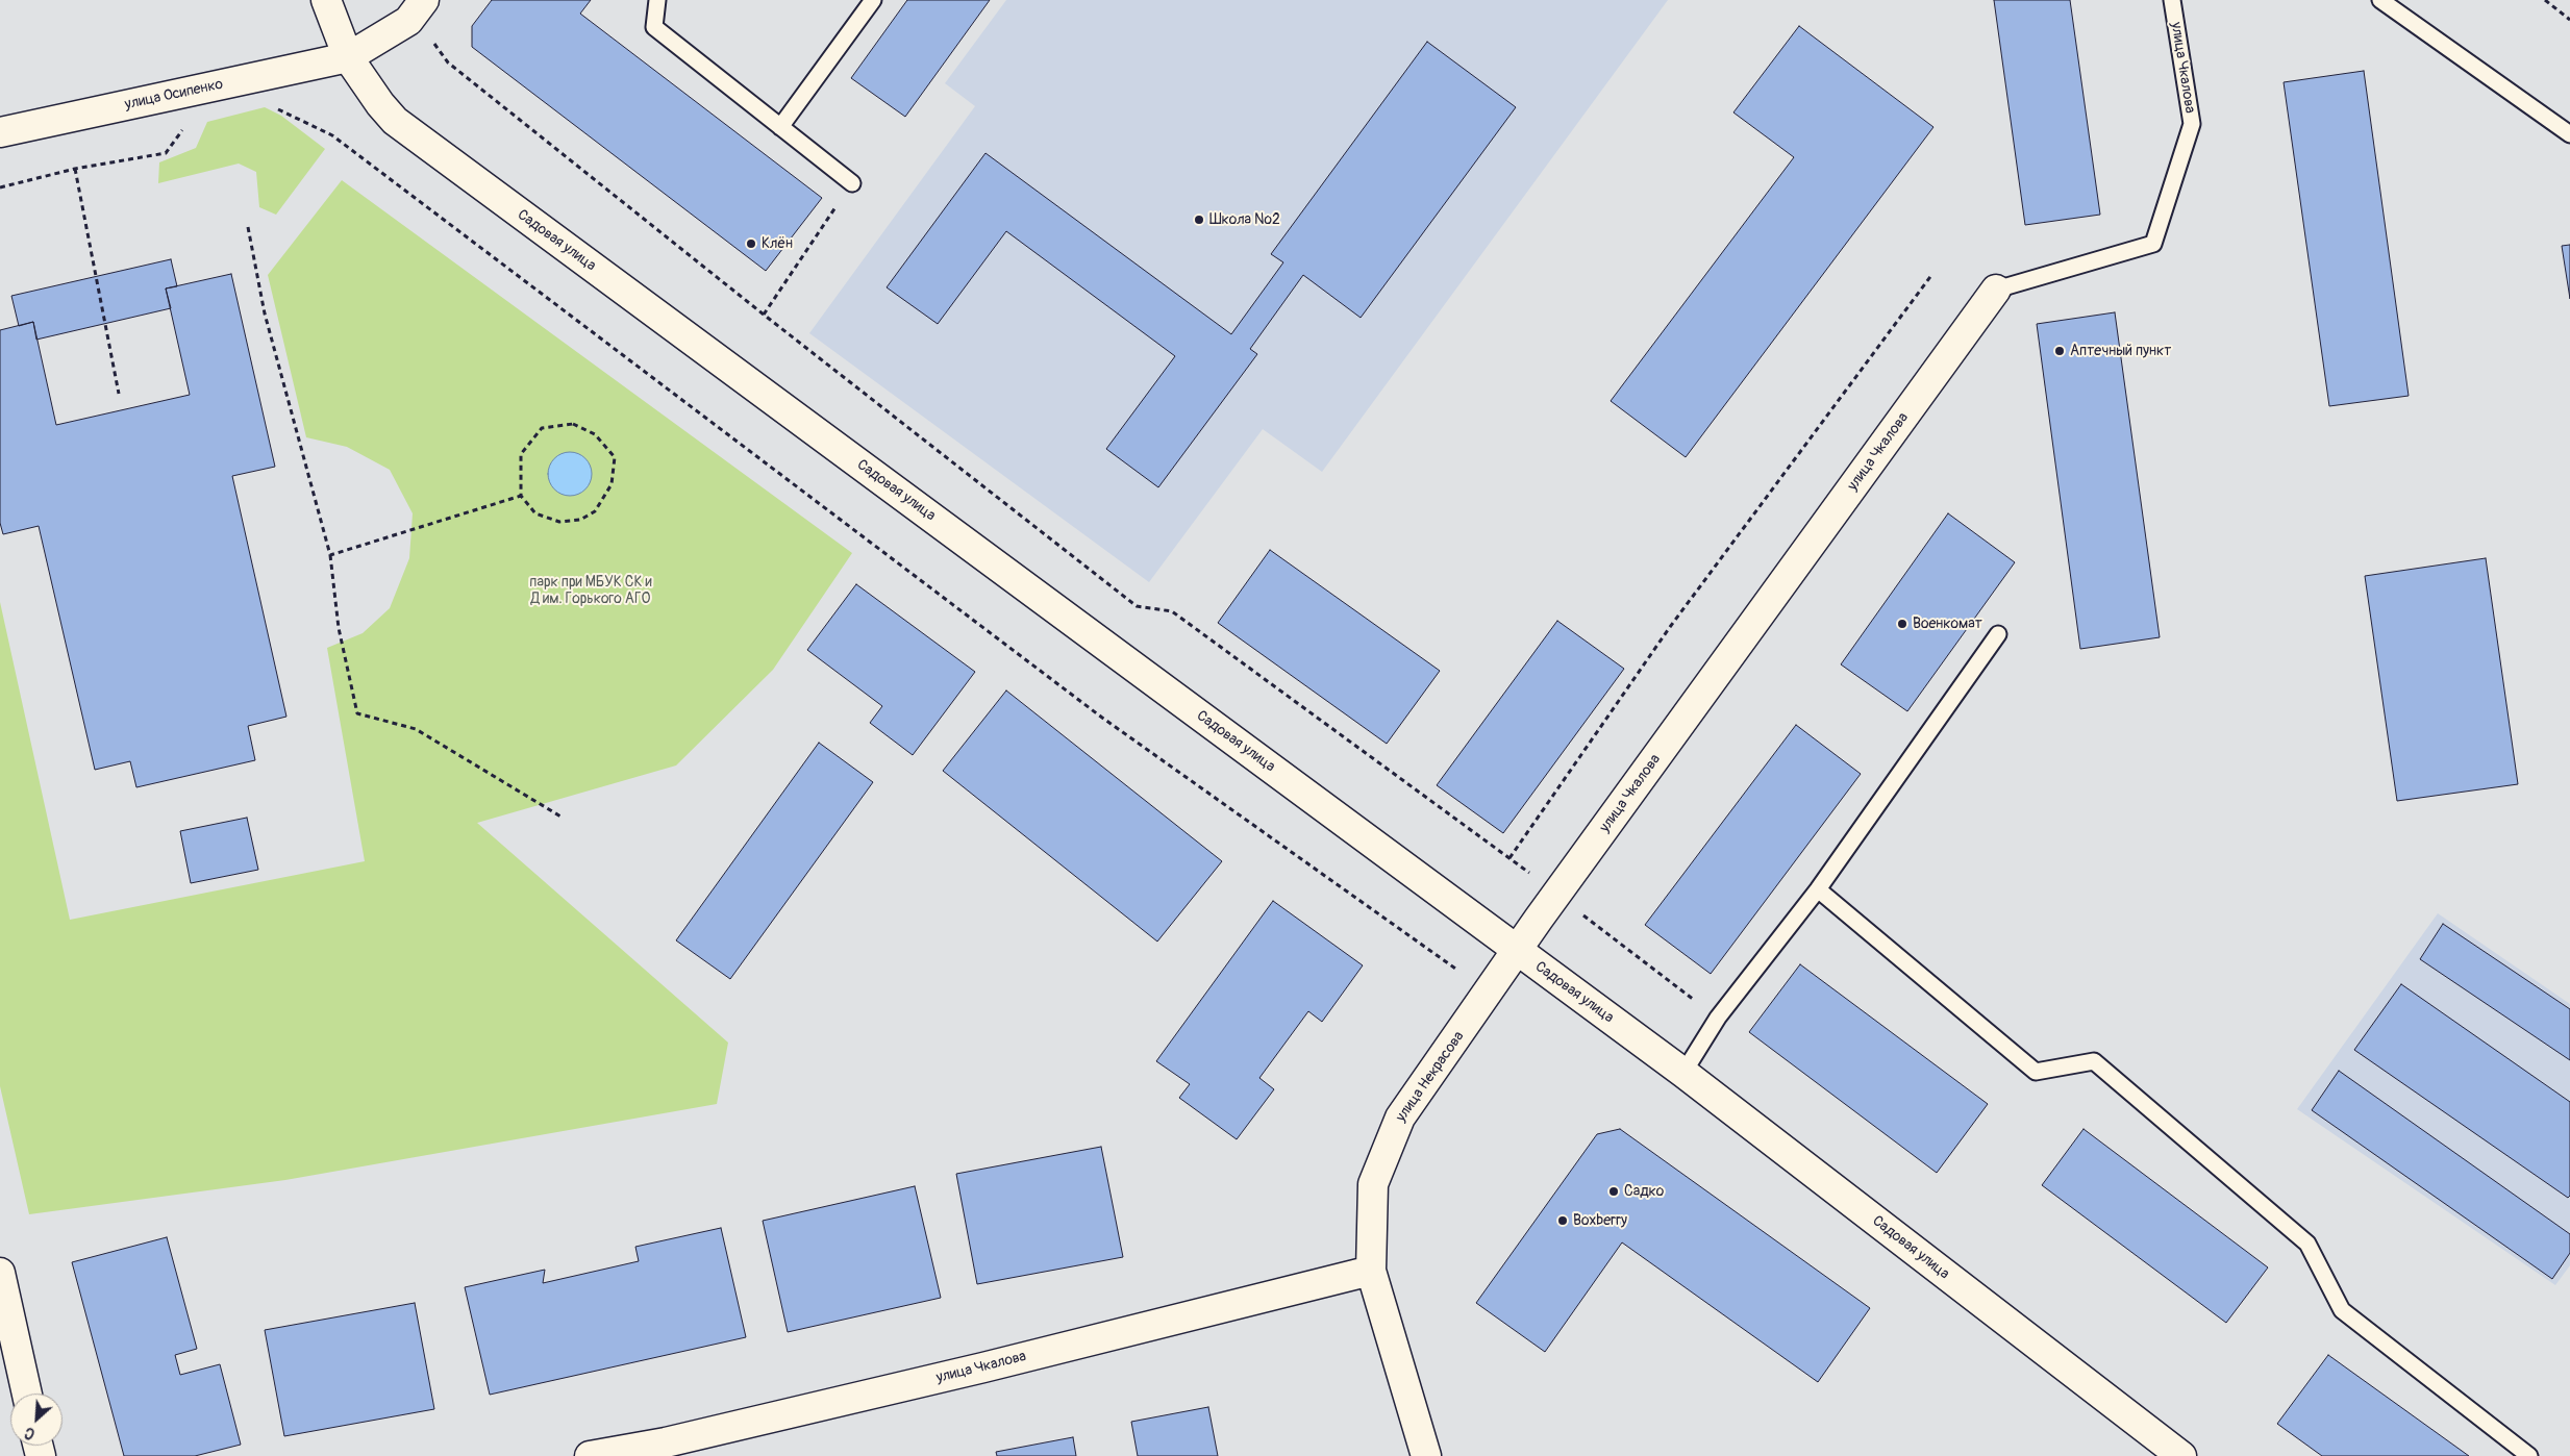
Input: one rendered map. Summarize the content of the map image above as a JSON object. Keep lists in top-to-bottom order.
{
  "streets": {
    "street": [
      "улица Чкалова",
      "улица Осипенко",
      "Садовая улица",
      "улица Некрасова"
    ]
  },
  "crossings": [
    ["улица Чкалова", "Садовая улица"],
    ["улица Чкалова", "улица Некрасова"],
    ["улица Осипенко", "Садовая улица"],
    ["Садовая улица", "улица Некрасова"]
  ],
  "parks": ["парк при МБУК СК и Д им. Горького АГО"],
  "places": [
    "Школа №2",
    "Клён",
    "Аптечный пункт",
    "Военкомат",
    "Садко",
    "Boxberry"
  ],
  "north": "bottom left"
}
